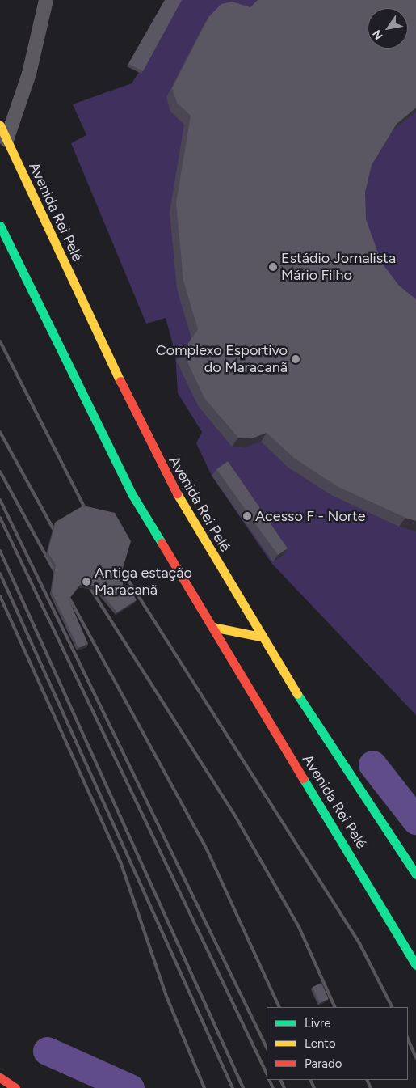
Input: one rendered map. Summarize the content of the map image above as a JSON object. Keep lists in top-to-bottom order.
{
  "streets": {
    "main road": ["Avenida Rei Pelé"]
  },
  "places": [
    "Estádio Jornalista Mário Filho",
    "Complexo Esportivo do Maracanã",
    "Acesso F - Norte",
    "Antiga estação Maracanã"
  ],
  "legend": ["Livre", "Lento", "Parado"],
  "north": "bottom left"
}
